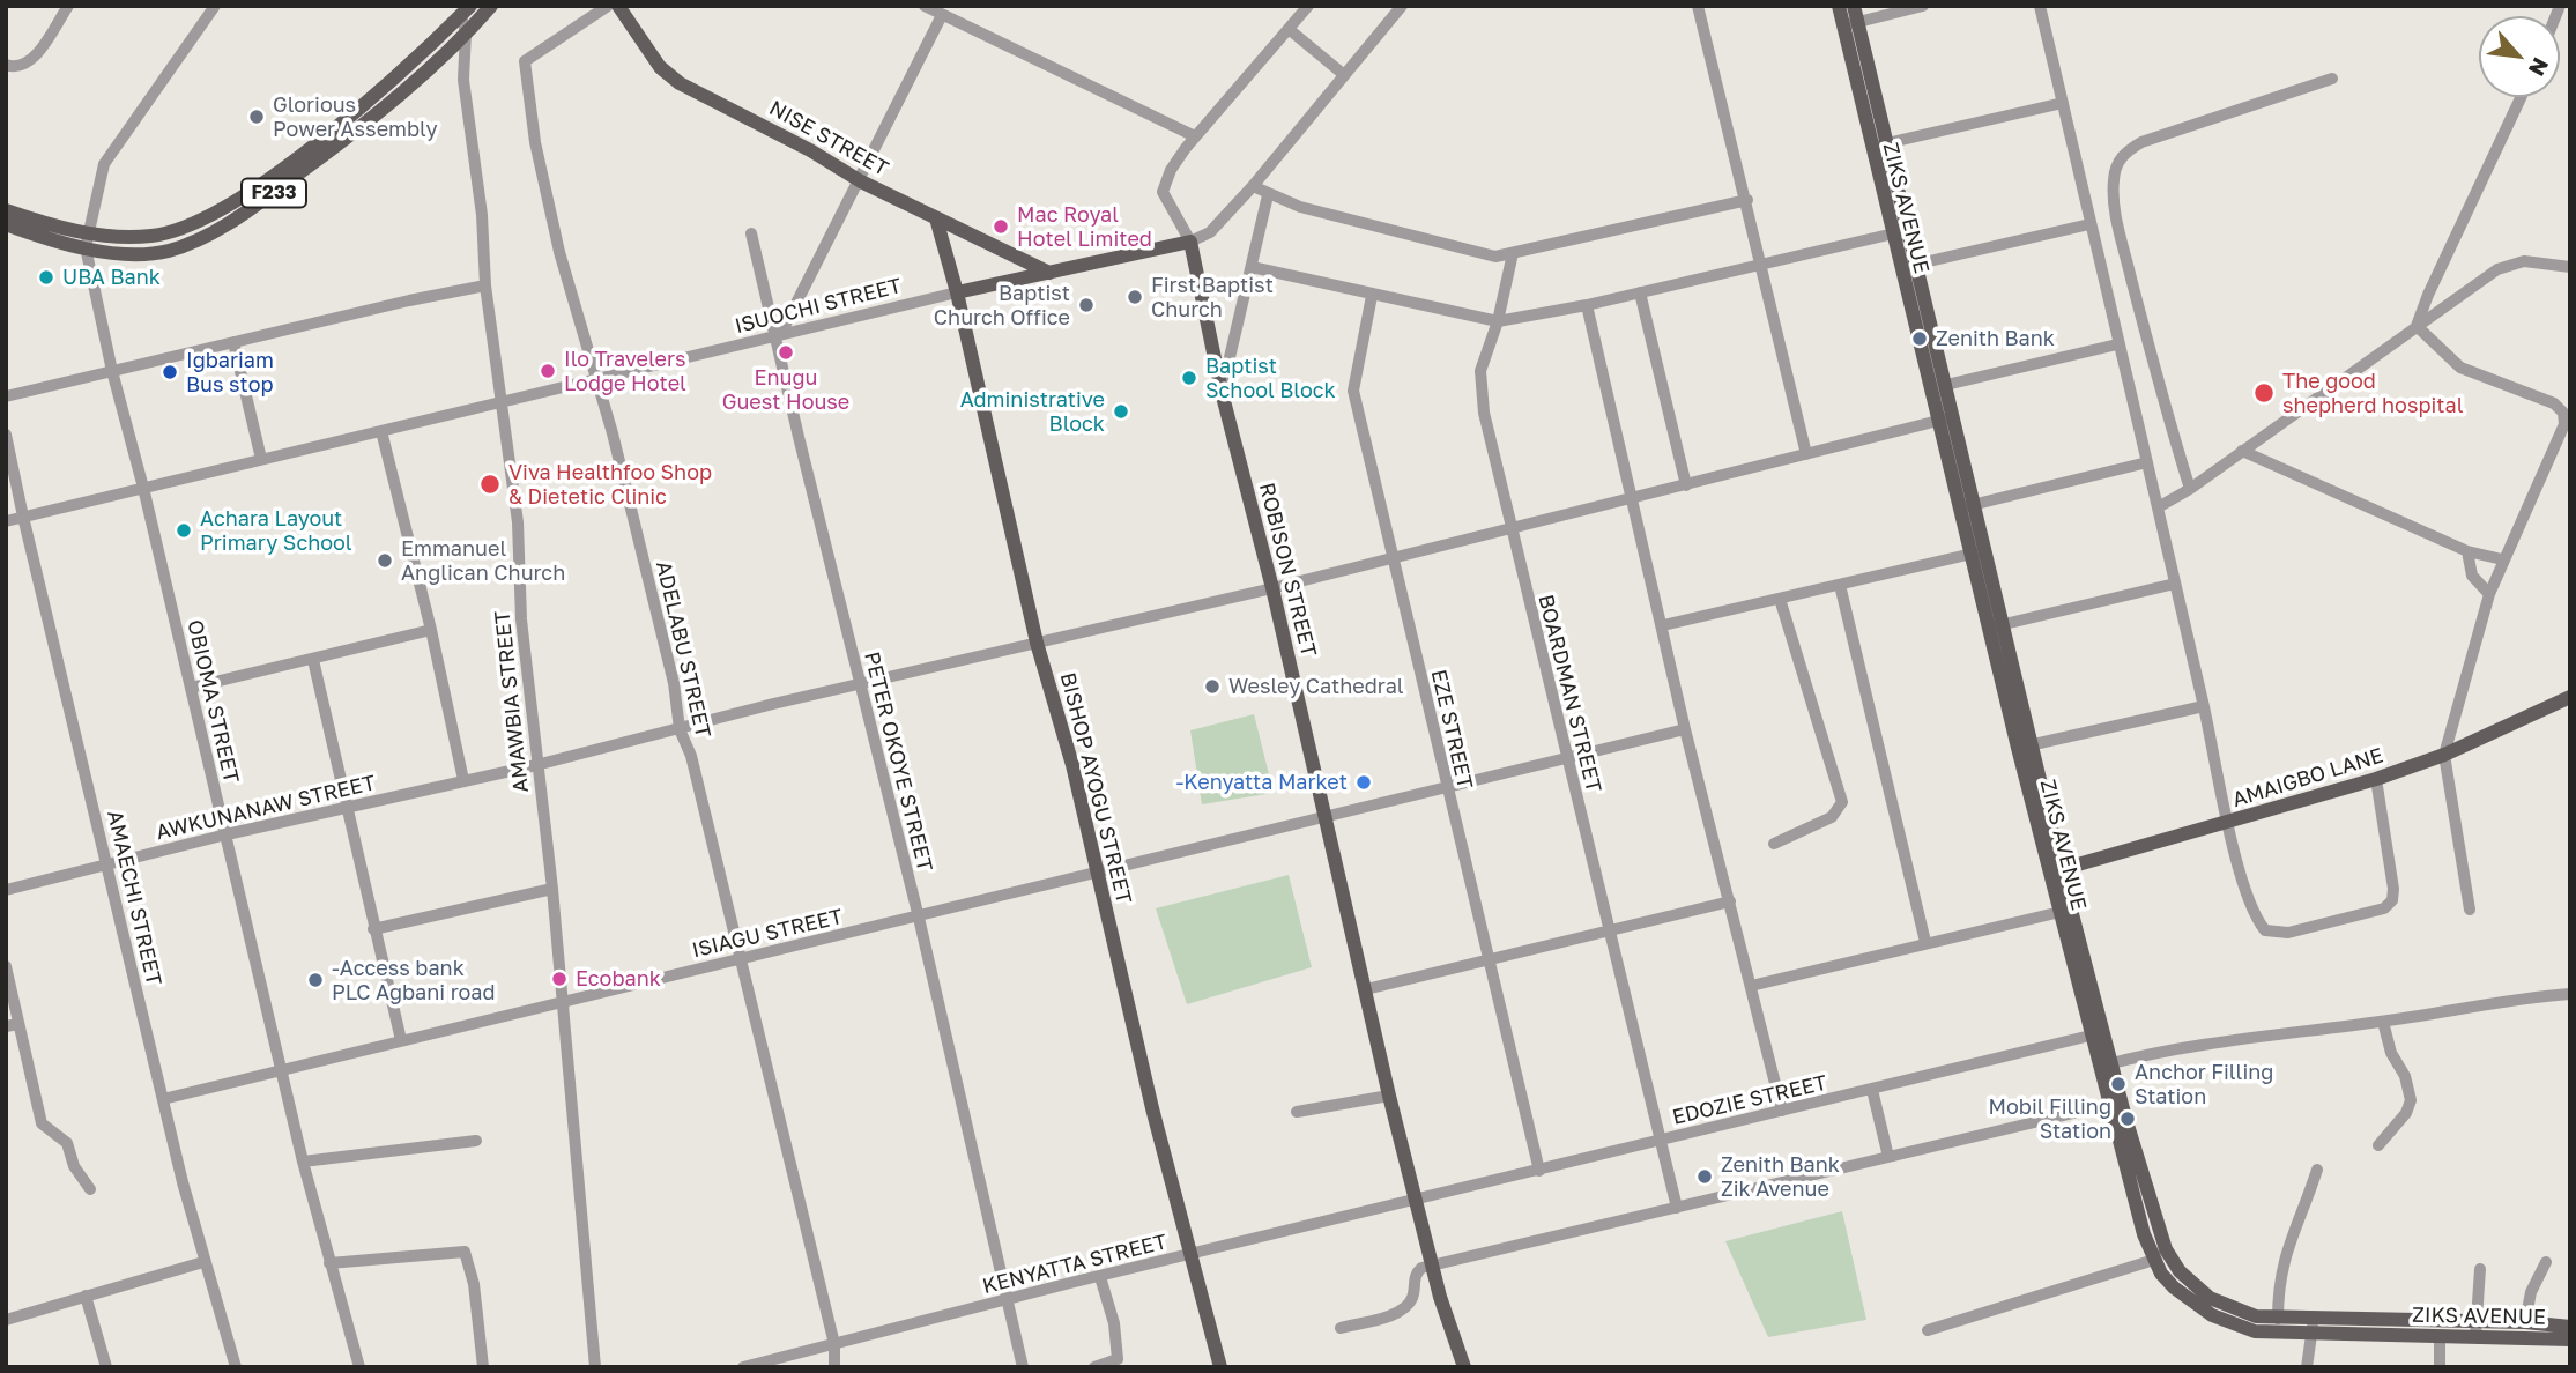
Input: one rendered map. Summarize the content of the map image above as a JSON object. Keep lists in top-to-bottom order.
{
  "streets": {
    "main road": [
      "NISE STREET",
      "F233",
      "ZIKS AVENUE",
      "ISUOCHI STREET",
      "ROBISON STREET",
      "AMAIGBO LANE",
      "BISHOP AYOGU STREET"
    ],
    "street": [
      "ADELABU STREET",
      "BOARDMAN STREET",
      "OBIOMA STREET",
      "AMAWBIA STREET",
      "EZE STREET",
      "PETER OKOYE STREET",
      "AWKUNANAW STREET",
      "AMAECHI STREET",
      "ISIAGU STREET",
      "EDOZIE STREET",
      "KENYATTA STREET"
    ]
  },
  "crossings": [
    ["NISE STREET", "ISUOCHI STREET"],
    ["NISE STREET", "BISHOP AYOGU STREET"],
    ["F233", "OBIOMA STREET"],
    ["F233", "AMAWBIA STREET"],
    ["ZIKS AVENUE", "AMAIGBO LANE"],
    ["ZIKS AVENUE", "AWKUNANAW STREET"],
    ["ZIKS AVENUE", "EDOZIE STREET"],
    ["ISUOCHI STREET", "ROBISON STREET"],
    ["ISUOCHI STREET", "ADELABU STREET"],
    ["ISUOCHI STREET", "OBIOMA STREET"],
    ["ISUOCHI STREET", "AMAWBIA STREET"],
    ["ISUOCHI STREET", "PETER OKOYE STREET"],
    ["ISUOCHI STREET", "BISHOP AYOGU STREET"],
    ["ISUOCHI STREET", "AMAECHI STREET"],
    ["ROBISON STREET", "AWKUNANAW STREET"],
    ["ROBISON STREET", "ISIAGU STREET"],
    ["ROBISON STREET", "EDOZIE STREET"],
    ["ROBISON STREET", "KENYATTA STREET"],
    ["ADELABU STREET", "AWKUNANAW STREET"],
    ["ADELABU STREET", "ISIAGU STREET"],
    ["ADELABU STREET", "KENYATTA STREET"],
    ["BOARDMAN STREET", "AWKUNANAW STREET"],
    ["BOARDMAN STREET", "ISIAGU STREET"],
    ["BOARDMAN STREET", "EDOZIE STREET"],
    ["OBIOMA STREET", "AWKUNANAW STREET"],
    ["OBIOMA STREET", "ISIAGU STREET"],
    ["AMAWBIA STREET", "AWKUNANAW STREET"],
    ["AMAWBIA STREET", "ISIAGU STREET"],
    ["EZE STREET", "AWKUNANAW STREET"],
    ["EZE STREET", "ISIAGU STREET"],
    ["EZE STREET", "EDOZIE STREET"],
    ["PETER OKOYE STREET", "AWKUNANAW STREET"],
    ["PETER OKOYE STREET", "ISIAGU STREET"],
    ["PETER OKOYE STREET", "KENYATTA STREET"],
    ["BISHOP AYOGU STREET", "AWKUNANAW STREET"],
    ["BISHOP AYOGU STREET", "ISIAGU STREET"],
    ["BISHOP AYOGU STREET", "KENYATTA STREET"],
    ["AWKUNANAW STREET", "AMAECHI STREET"],
    ["AMAECHI STREET", "ISIAGU STREET"],
    ["EDOZIE STREET", "KENYATTA STREET"]
  ],
  "places": [
    "Glorious Power Assembly",
    "Mac Royal Hotel Limited",
    "UBA Bank",
    "First Baptist Church",
    "Baptist Church Office",
    "Zenith Bank",
    "Enugu Guest House",
    "Ilo Travelers Lodge Hotel",
    "Igbariam Bus stop",
    "Baptist School Block",
    "The good shepherd hospital",
    "Administrative Block",
    "Viva Healthfoo Shop & Dietetic Clinic",
    "Achara Layout Primary School",
    "Emmanuel Anglican Church",
    "Wesley Cathedral",
    "-Kenyatta Market",
    "Ecobank",
    "-Access bank PLC Agbani road",
    "Anchor Filling Station",
    "Mobil Filling Station",
    "Zenith Bank Zik Avenue"
  ],
  "north": "bottom right"
}
